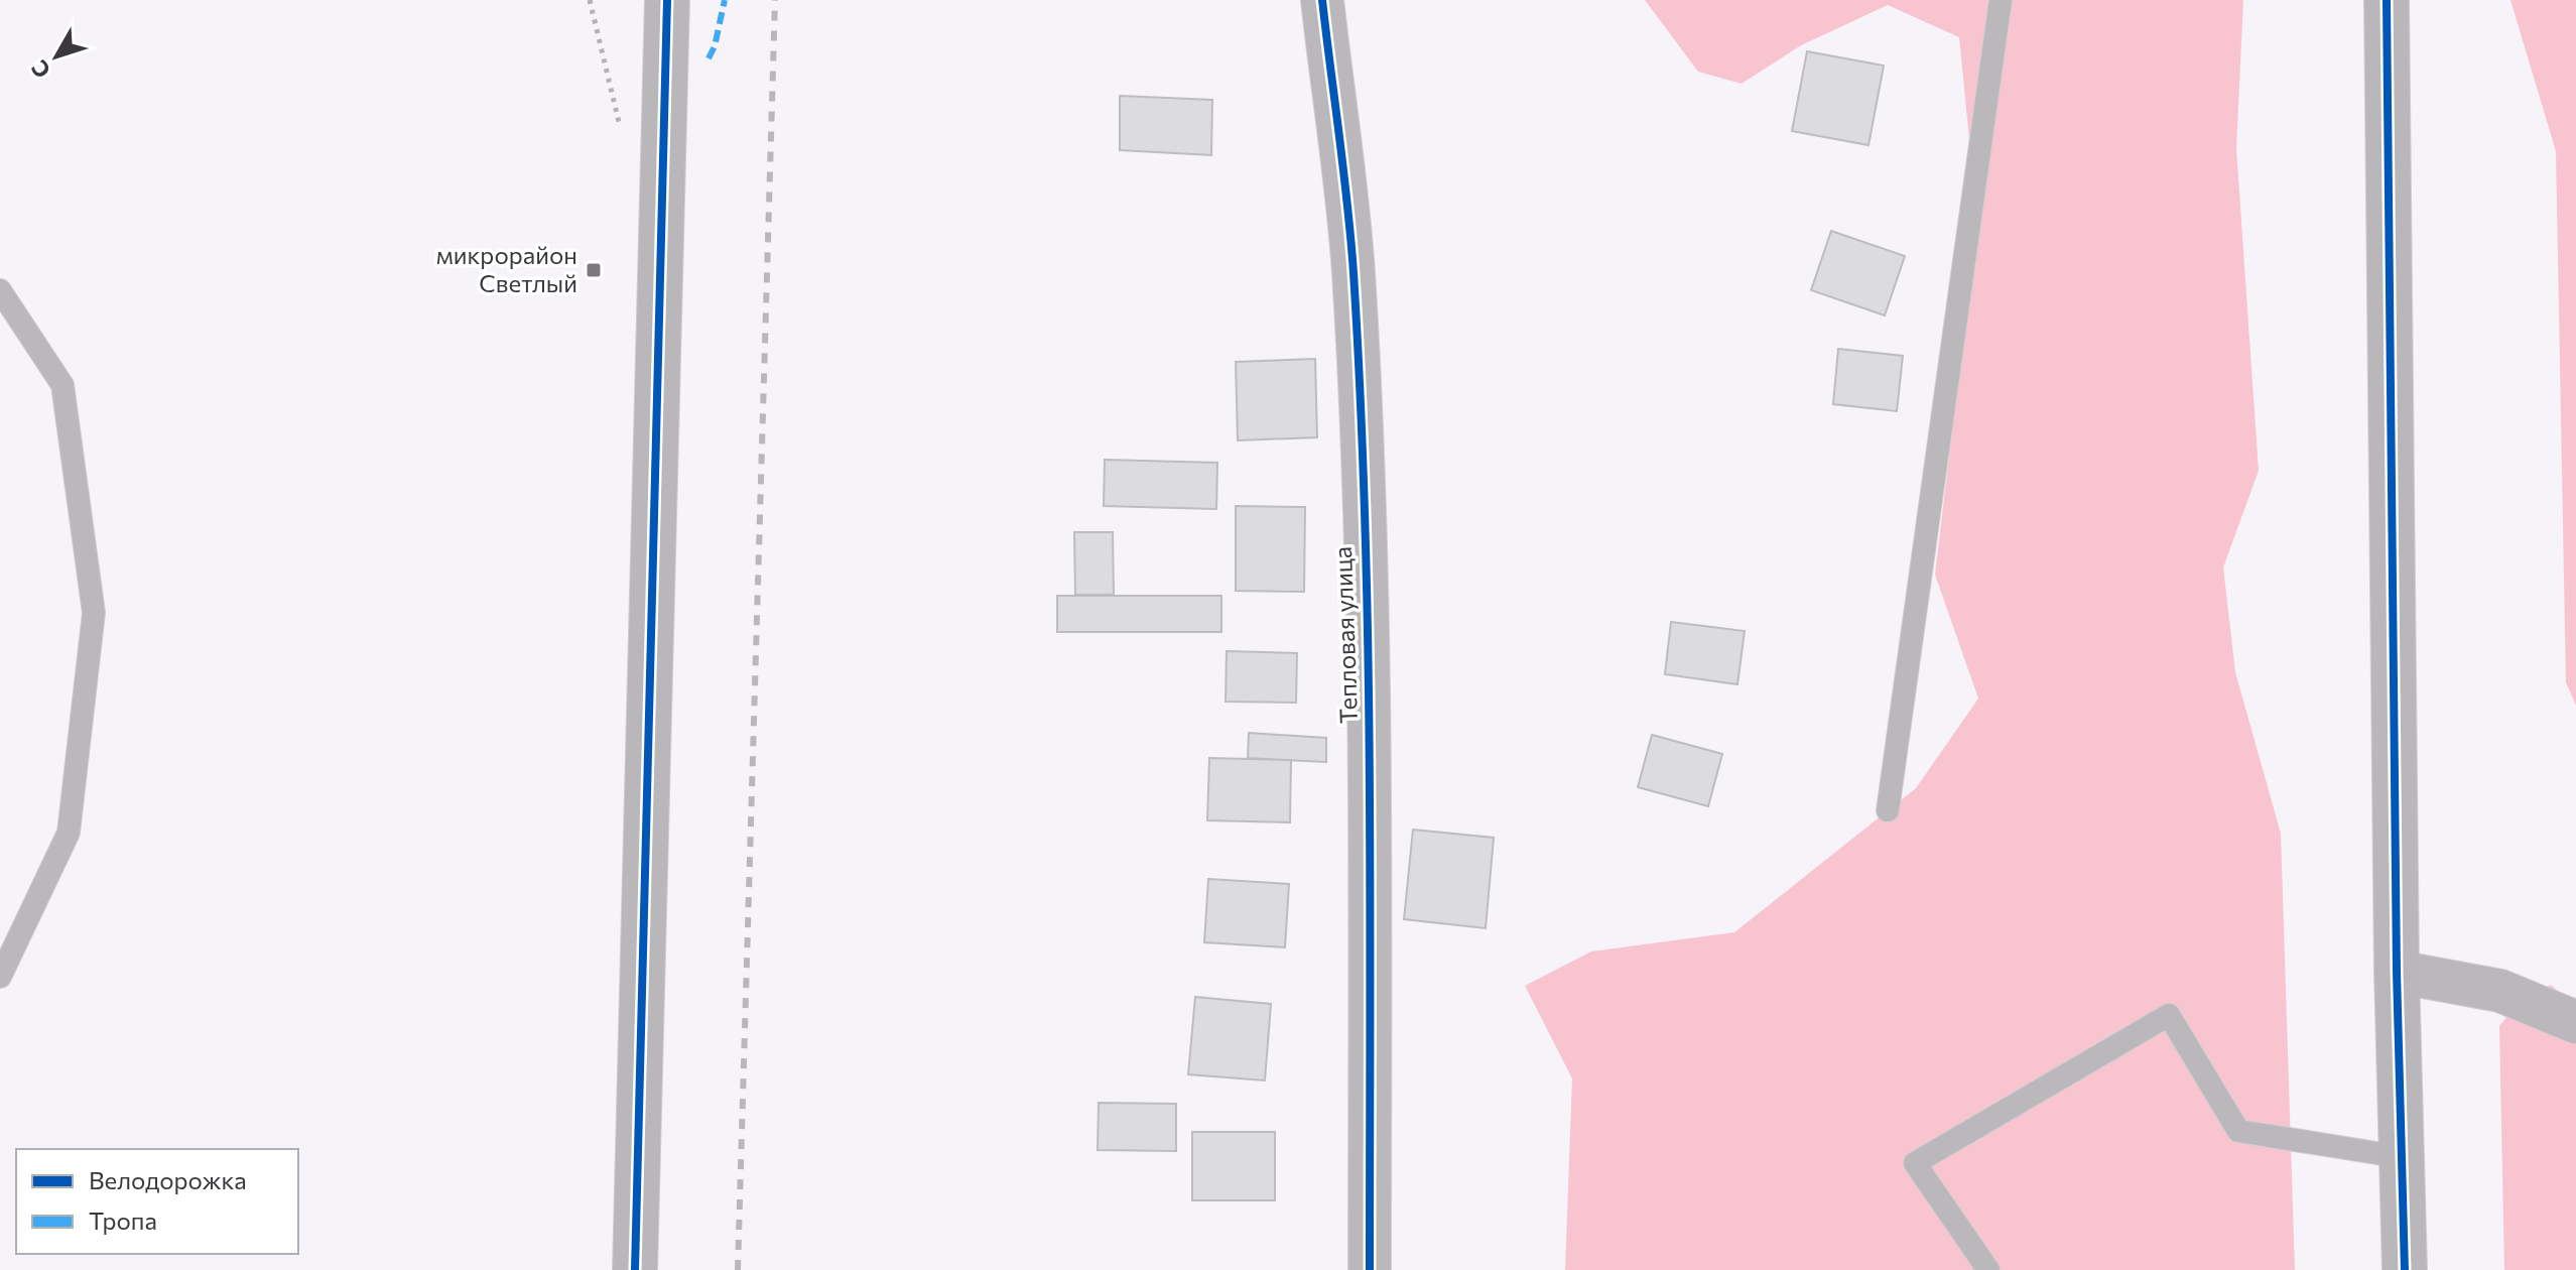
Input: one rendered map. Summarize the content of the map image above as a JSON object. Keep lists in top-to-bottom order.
{
  "streets": {
    "street": ["Тепловая улица"]
  },
  "places": {
    "transit": ["микрорайон Светлый"]
  },
  "legend": ["Велодорожка", "Тропа"],
  "north": "bottom left"
}
